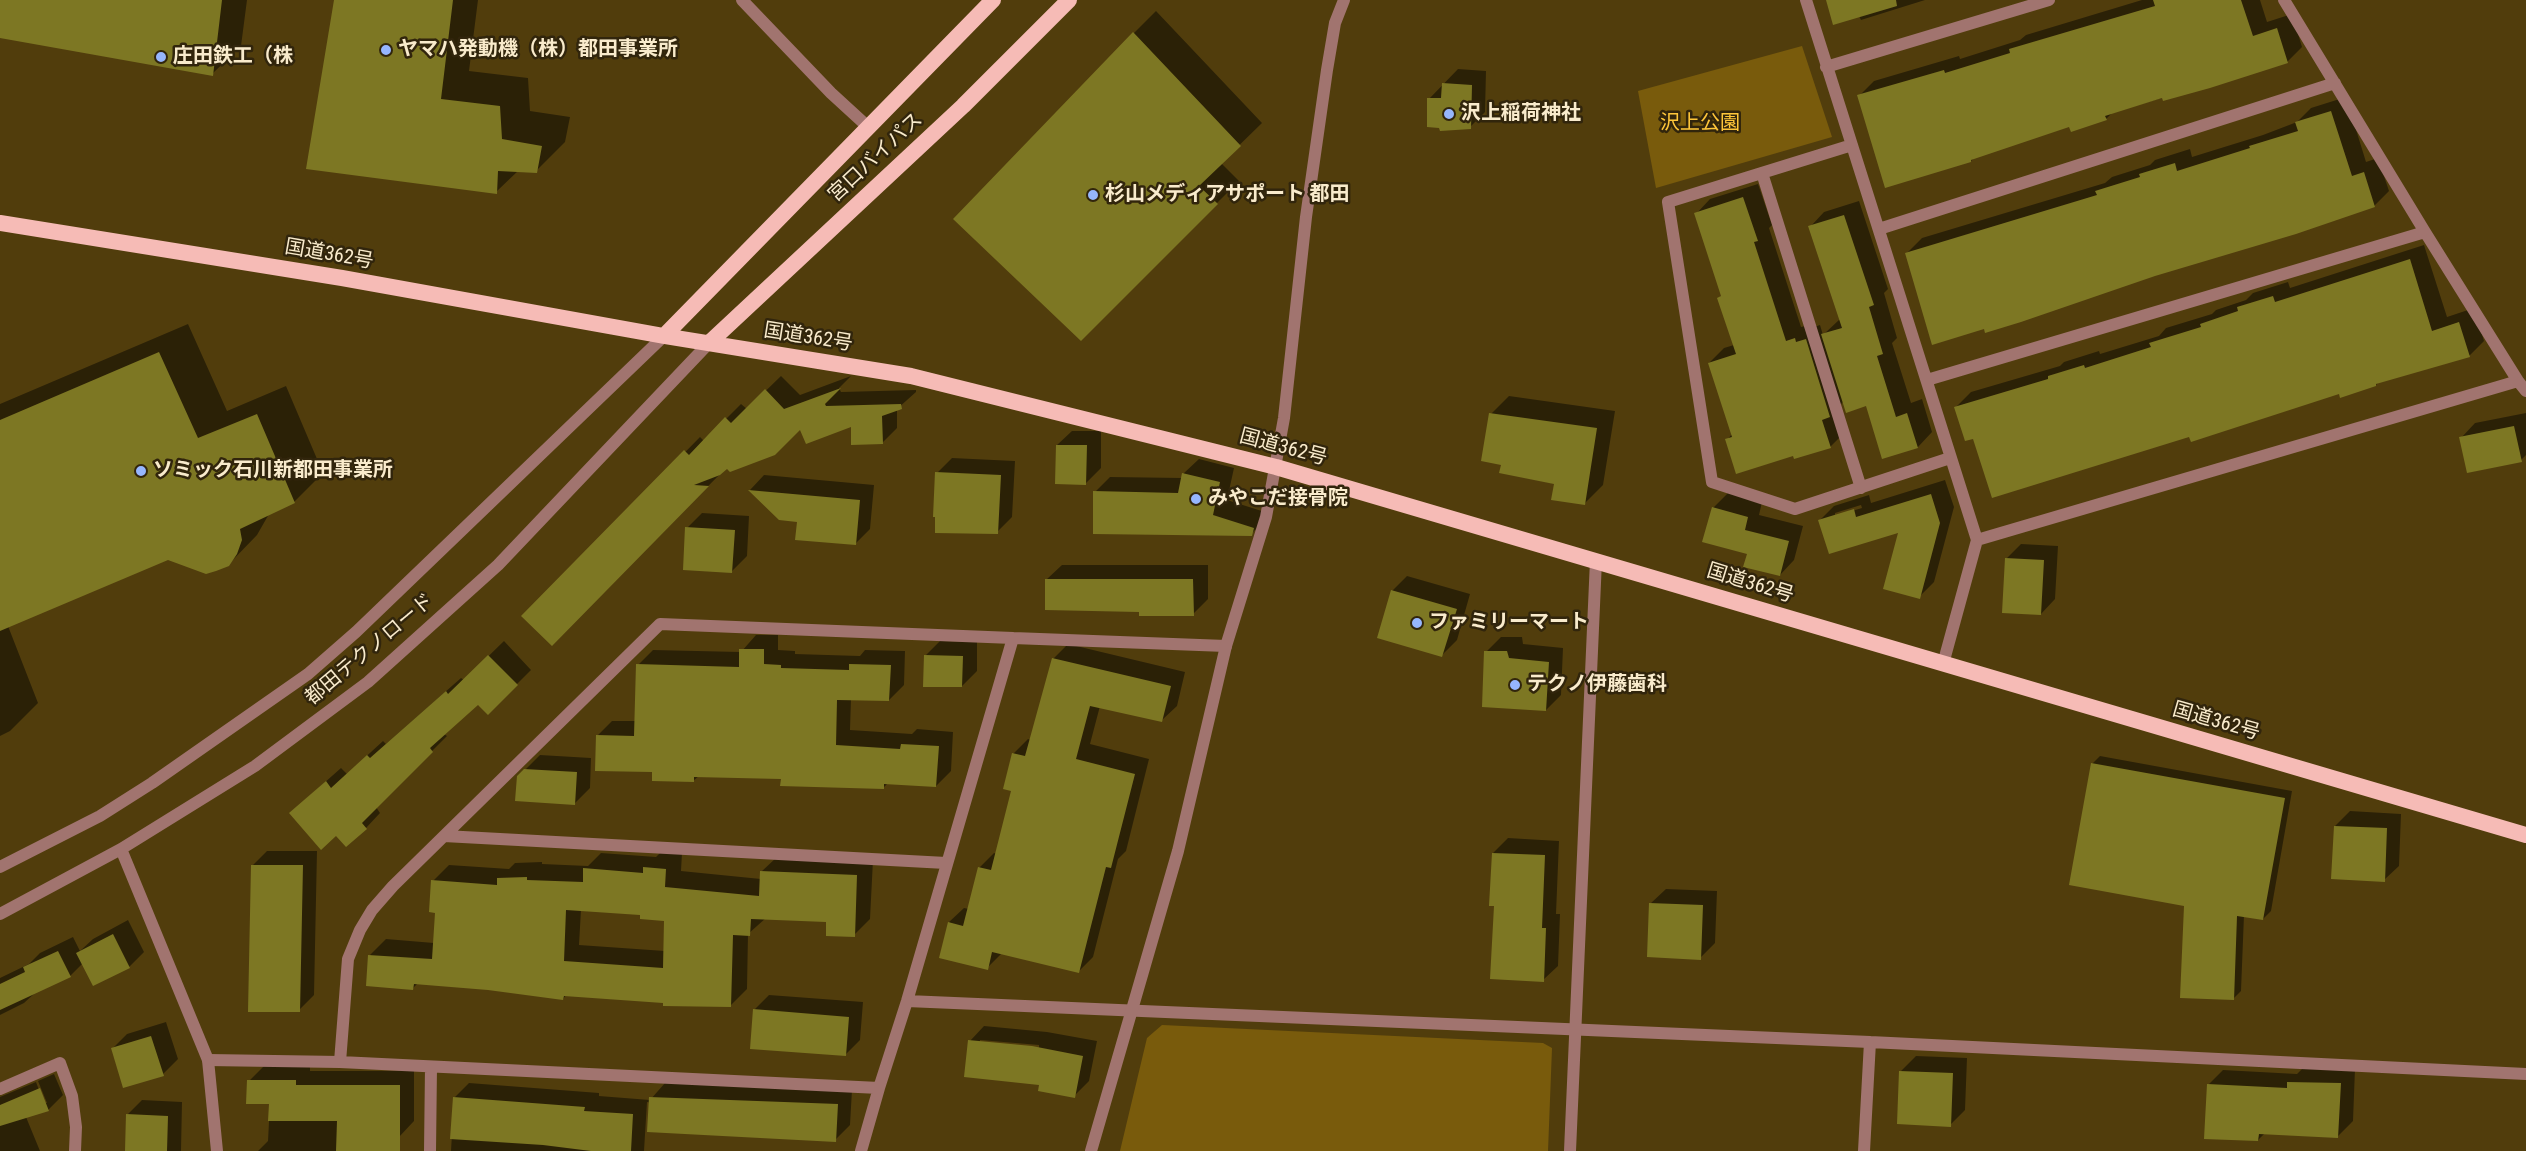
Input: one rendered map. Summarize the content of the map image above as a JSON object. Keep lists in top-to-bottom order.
{
  "streets": {
    "highway": ["宮口バイパス", "国道362号"],
    "street": ["都田テクノロード"]
  },
  "crossings": [
    ["宮口バイパス", "国道362号"],
    ["宮口バイパス", "都田テクノロード"],
    ["国道362号", "都田テクノロード"]
  ],
  "parks": ["沢上公園"],
  "places": [
    "ヤマハ発動機（株）都田事業所",
    "庄田鉄工（株",
    "沢上稲荷神社",
    "杉山メディアサポート 都田",
    "ソミック石川新都田事業所",
    "みやこだ接骨院",
    "ファミリーマート",
    "テクノ伊藤歯科"
  ]
}
